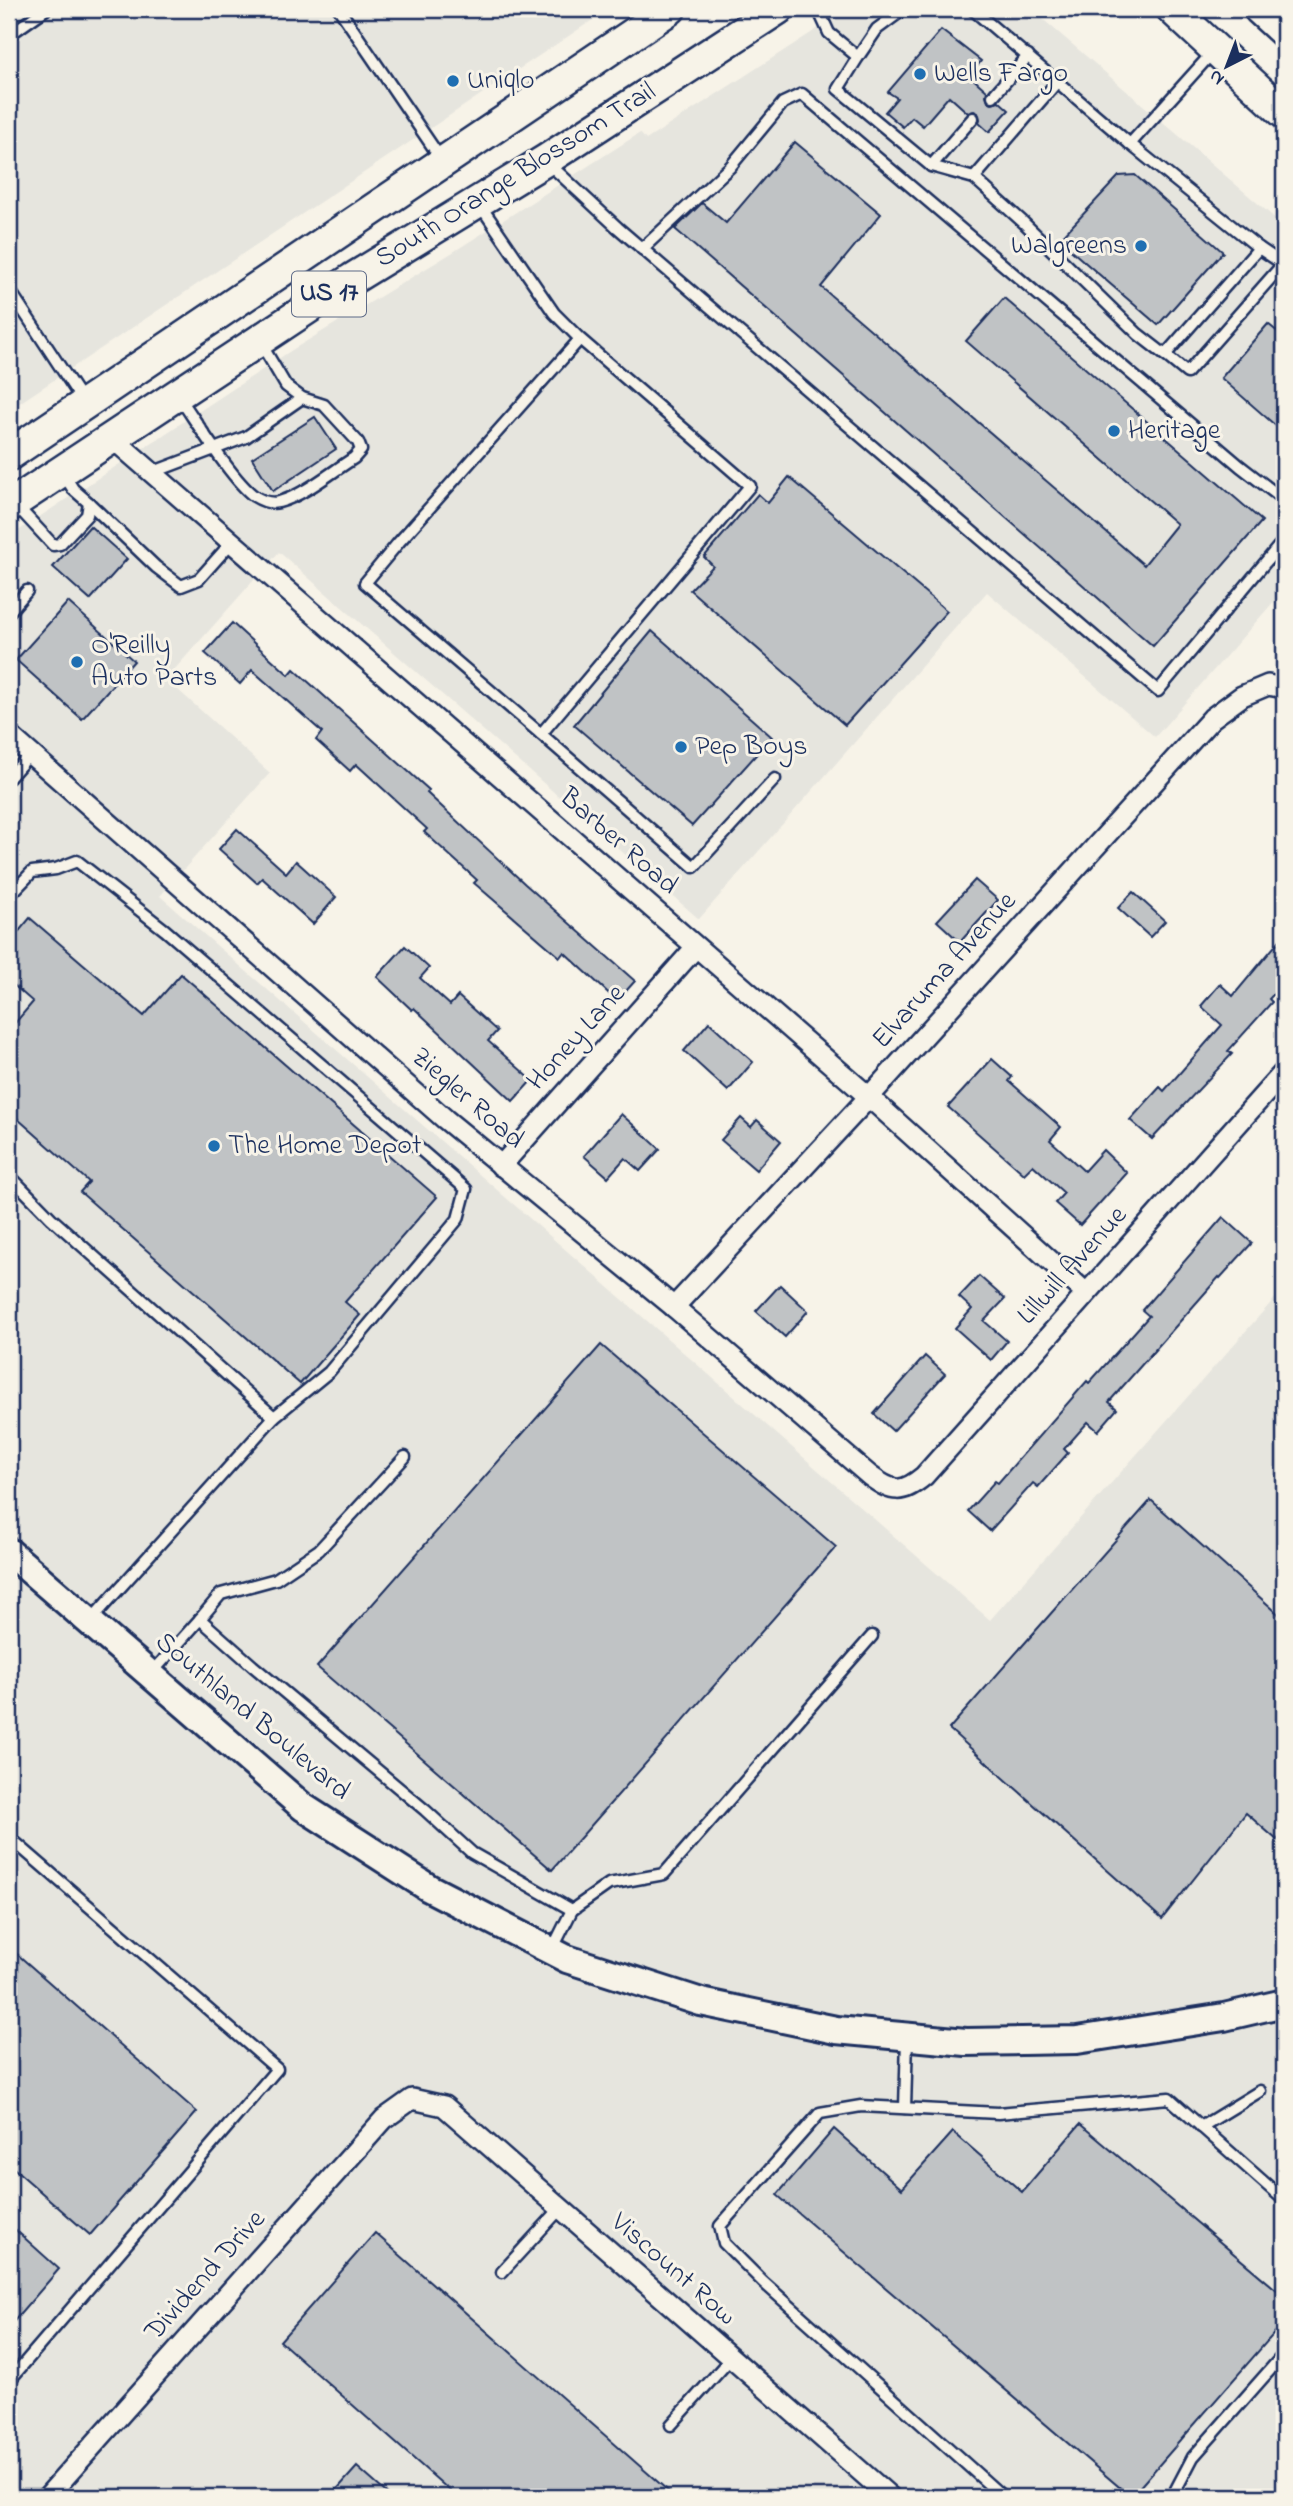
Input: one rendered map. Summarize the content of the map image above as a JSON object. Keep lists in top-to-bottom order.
{
  "streets": {
    "main road": ["South Orange Blossom Trail", "US 17"],
    "street": [
      "Barber Road",
      "Elvaruma Avenue",
      "Honey Lane",
      "Ziegler Road",
      "Lillwill Avenue",
      "Southland Boulevard",
      "Viscount Row",
      "Dividend Drive"
    ]
  },
  "crossings": [
    ["South Orange Blossom Trail", "Barber Road"],
    ["Barber Road", "Elvaruma Avenue"],
    ["Barber Road", "Honey Lane"],
    ["Barber Road", "Lillwill Avenue"],
    ["Elvaruma Avenue", "Ziegler Road"],
    ["Honey Lane", "Ziegler Road"],
    ["Ziegler Road", "Lillwill Avenue"],
    ["Viscount Row", "Dividend Drive"]
  ],
  "places": [
    "Wells Fargo",
    "Uniqlo",
    "Walgreens",
    "Heritage",
    "O'Reilly Auto Parts",
    "Pep Boys",
    "The Home Depot"
  ],
  "north": "bottom left"
}
